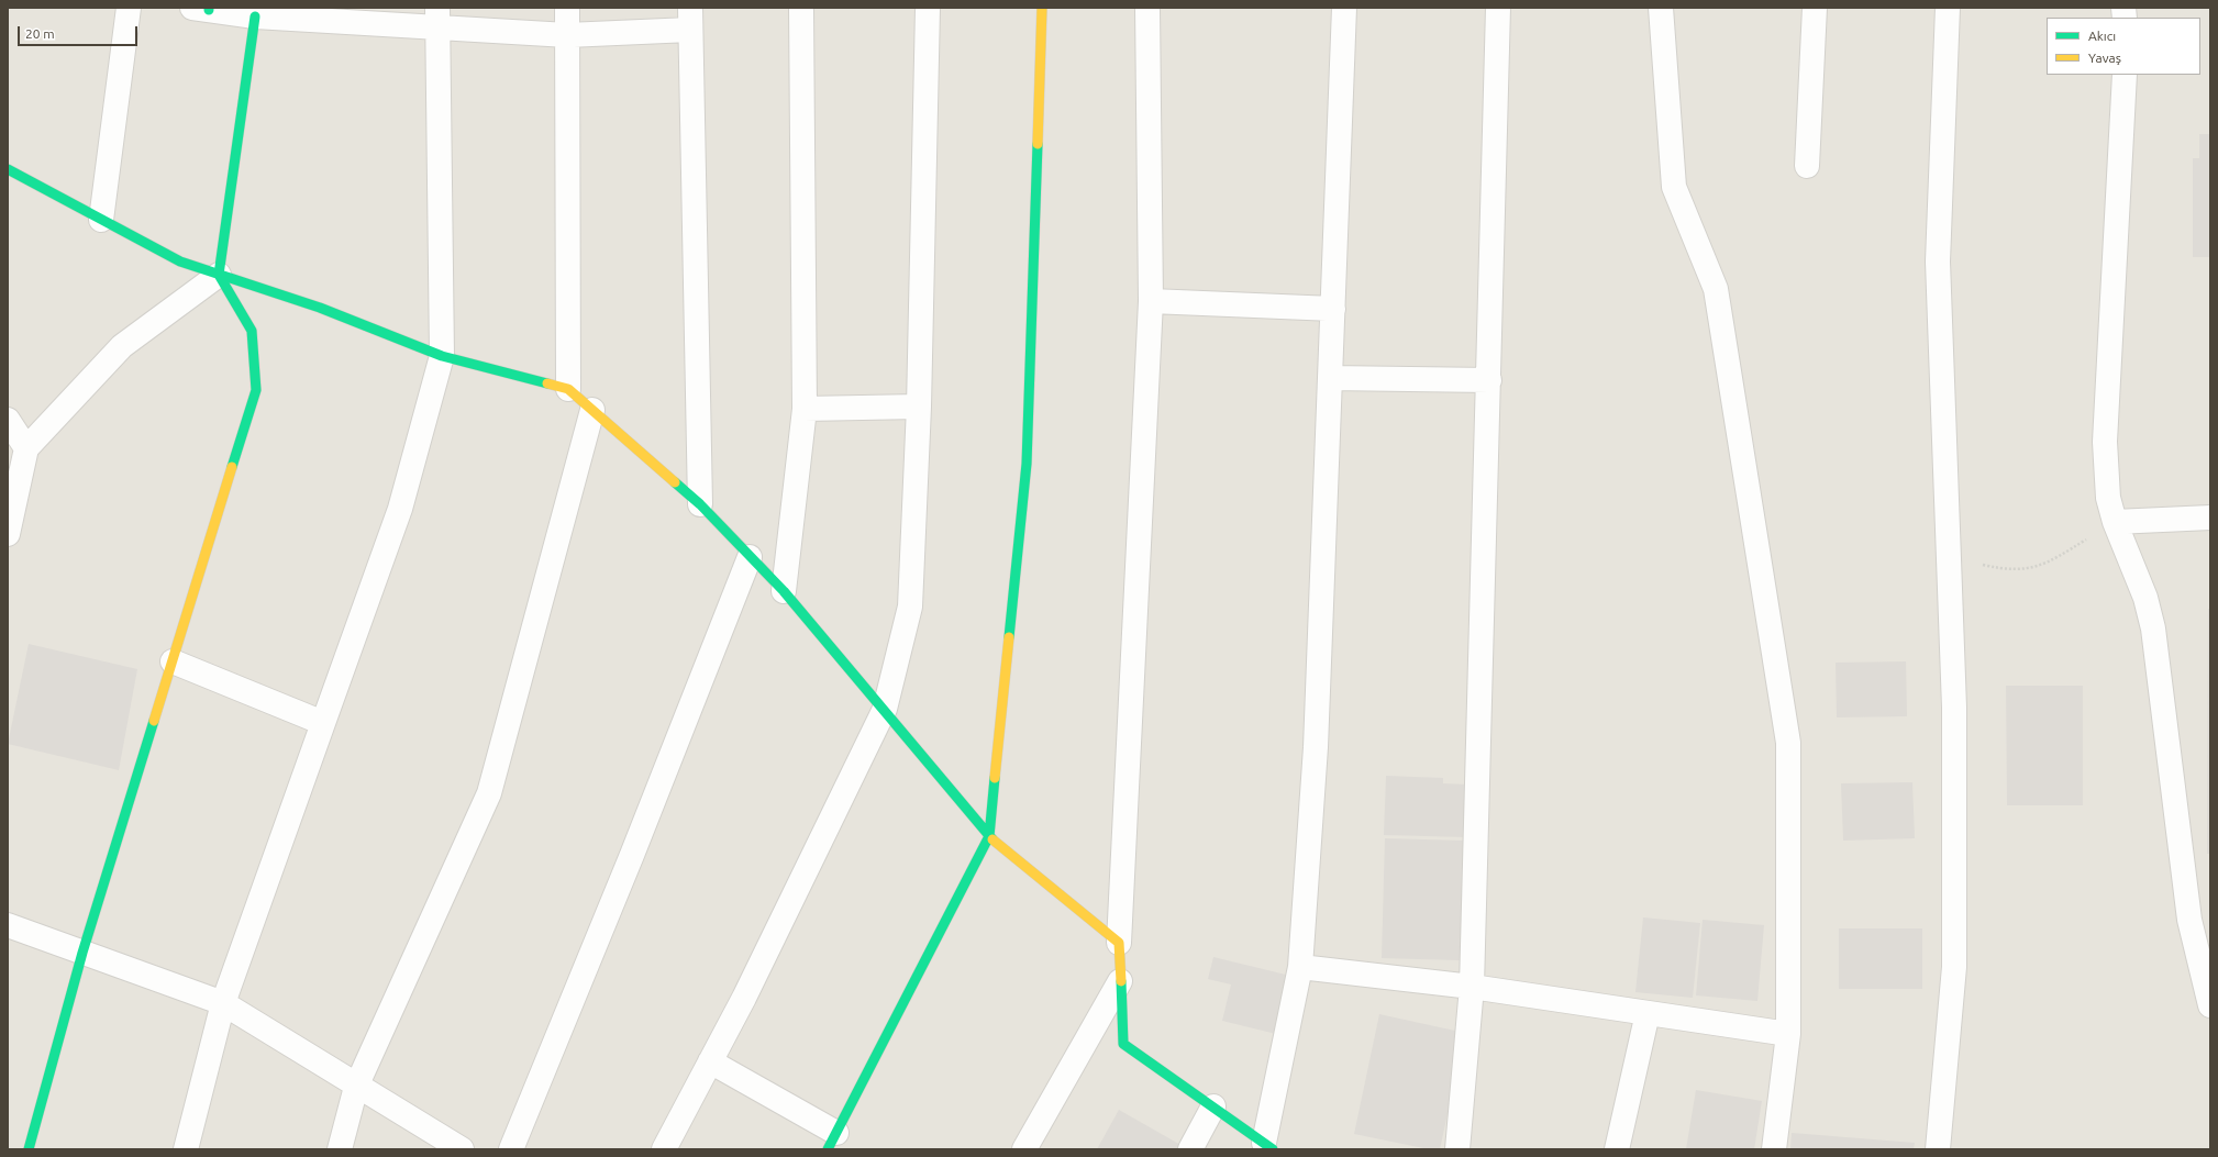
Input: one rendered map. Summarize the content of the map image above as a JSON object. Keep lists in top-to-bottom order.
{
  "legend": ["Akıcı", "Yavaş"],
  "scale_bar": "20 m"
}
